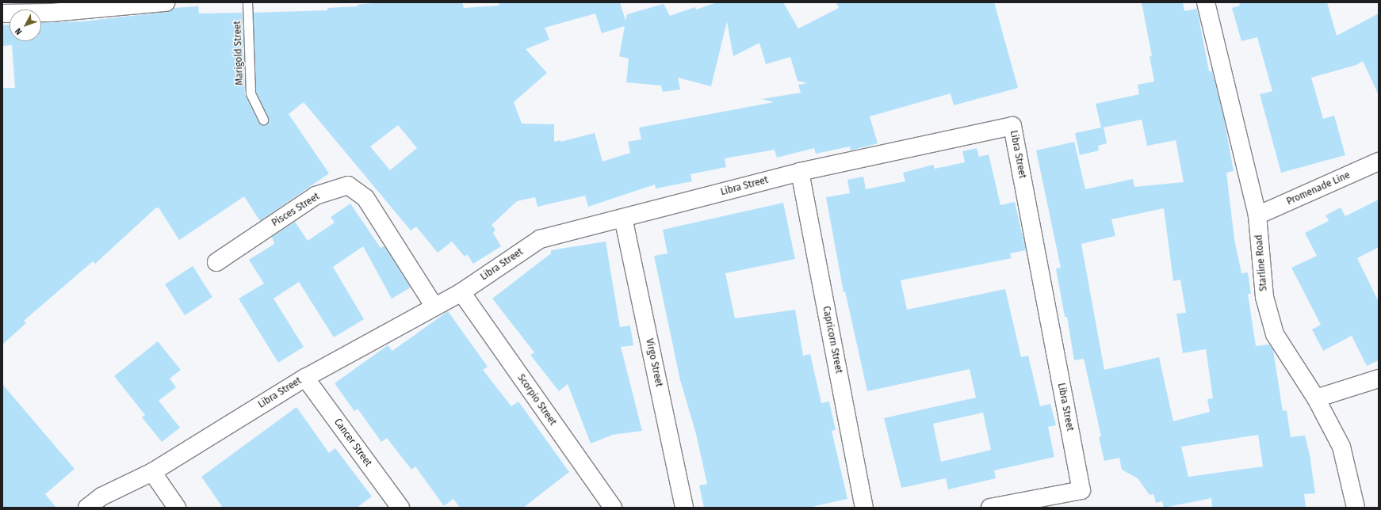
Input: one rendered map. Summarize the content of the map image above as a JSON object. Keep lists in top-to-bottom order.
{
  "streets": {
    "street": [
      "Libra Street",
      "Promenade Line",
      "Pisces Street",
      "Starline Road",
      "Capricorn Street",
      "Virgo Street",
      "Scorpio Street",
      "Cancer Street"
    ],
    "lane": ["Marigold Street"]
  },
  "crossings": [
    ["Libra Street", "Pisces Street"],
    ["Libra Street", "Capricorn Street"],
    ["Libra Street", "Virgo Street"],
    ["Libra Street", "Scorpio Street"],
    ["Libra Street", "Cancer Street"],
    ["Promenade Line", "Starline Road"]
  ],
  "north": "bottom left"
}
